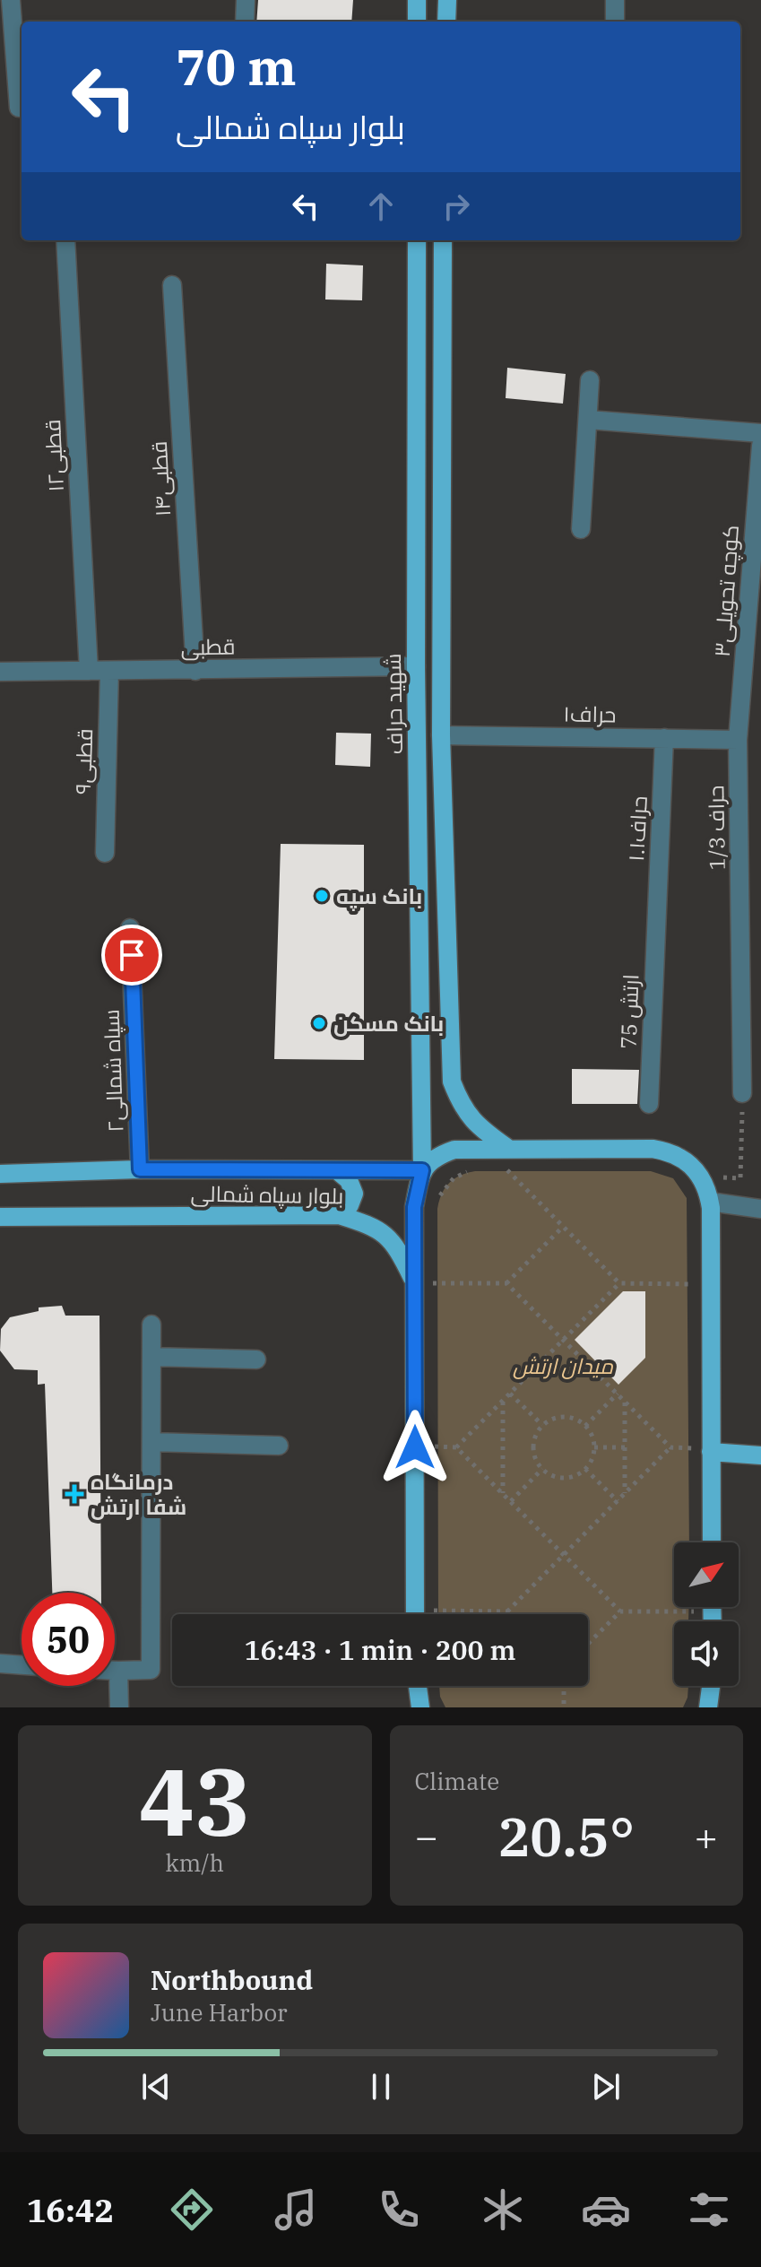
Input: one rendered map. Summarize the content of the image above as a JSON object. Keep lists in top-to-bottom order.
{
  "streets": {
    "main road": ["شهید حراف", "بلوار سپاه شمالی"],
    "street": [
      "قطبی۱۲",
      "قطبی۱۴",
      "کوچه تحویلی۳",
      "قطبی",
      "حراف۱",
      "قطبی۹",
      "1/3 حراف",
      "حراف۱.۱",
      "75 ارتش",
      "سپاه شمالی۲"
    ]
  },
  "crossings": [
    ["قطبی۱۲", "قطبی"],
    ["قطبی۱۴", "قطبی"],
    ["کوچه تحویلی۳", "حراف۱"],
    ["کوچه تحویلی۳", "1/3 حراف"],
    ["قطبی", "شهید حراف"],
    ["قطبی", "قطبی۹"],
    ["شهید حراف", "بلوار سپاه شمالی"],
    ["حراف۱", "1/3 حراف"],
    ["حراف۱", "حراف۱.۱"],
    ["حراف۱.۱", "75 ارتش"],
    ["سپاه شمالی۲", "بلوار سپاه شمالی"]
  ],
  "parks": ["میدان ارتش"],
  "places": {
    "other": ["بانک سپه", "بانک مسکن"],
    "health": ["درمانگاه شفا ارتش"]
  },
  "north": "top right",
  "page": {
    "turn": ["70 m", "بلوار سپاه شمالی"],
    "limit": "50",
    "trip": "16:43 · 1 min · 200 m",
    "tile": [
      ["43", "km/h"],
      "Climate"
    ],
    "heat": ["−", "20.5°", "+"],
    "song": ["Northbound", "June Harbor"],
    "tabs": "16:42"
  }
}
